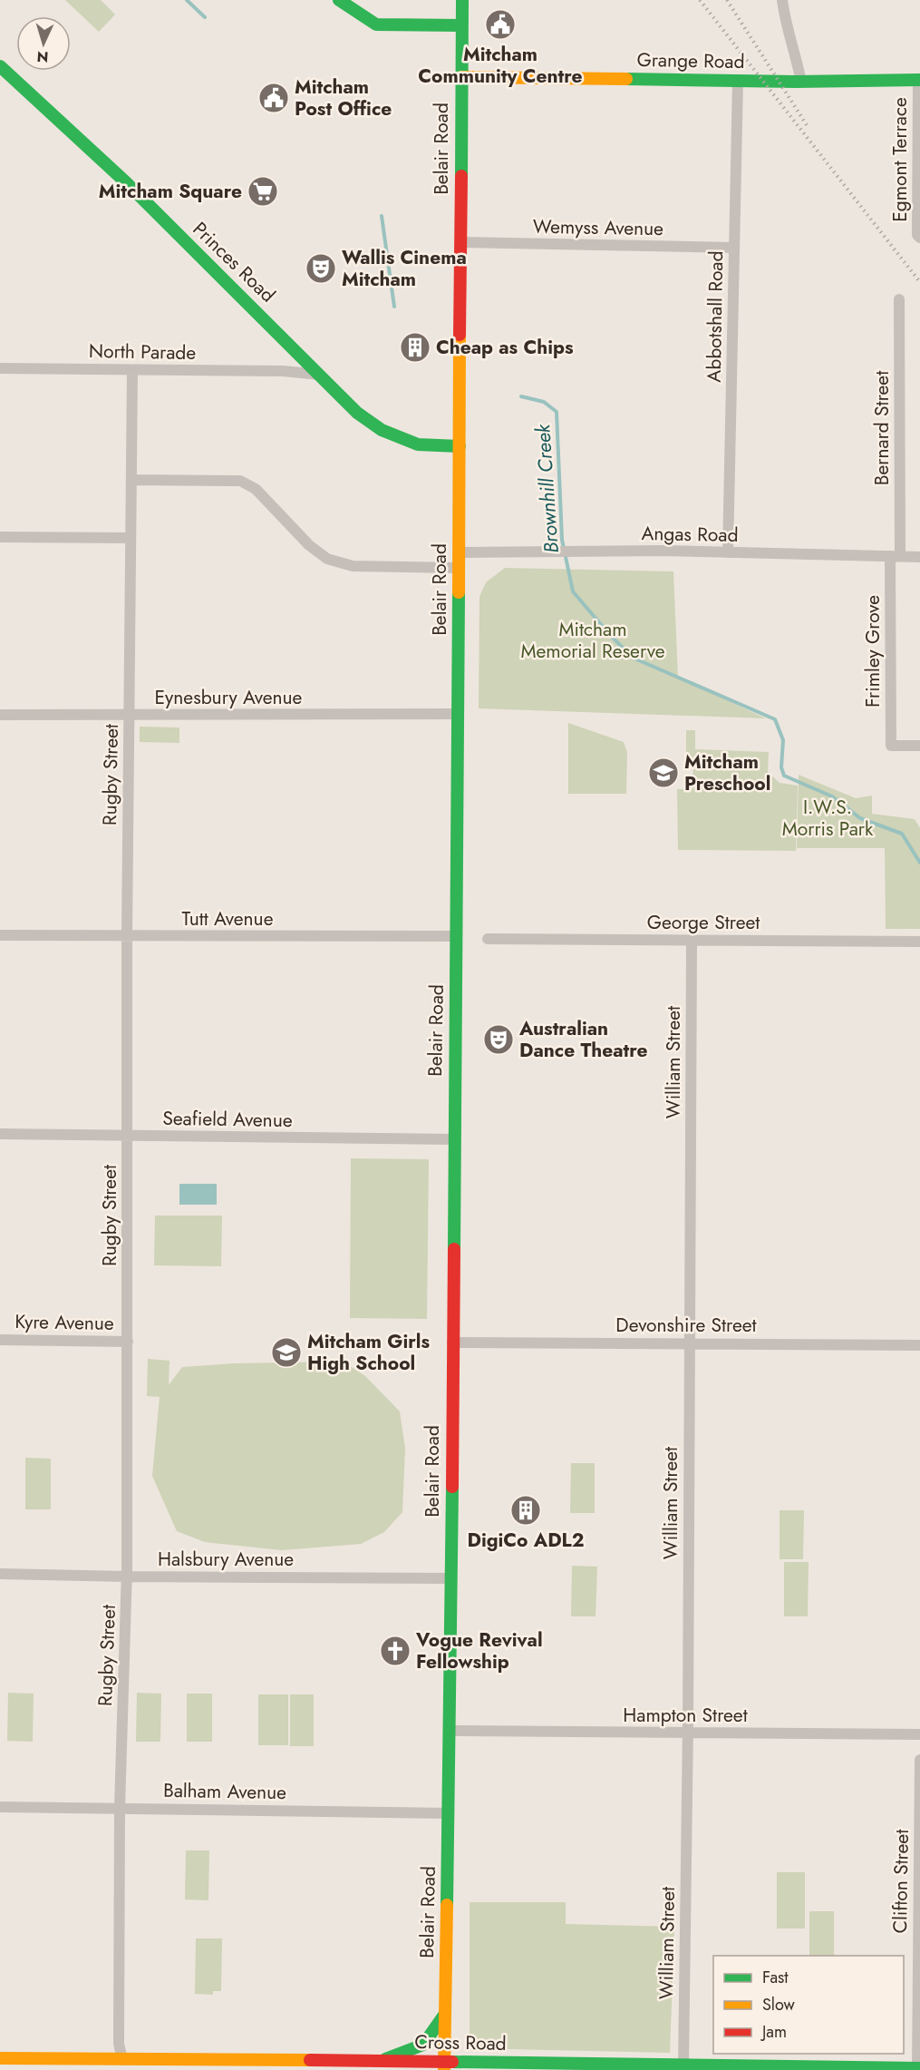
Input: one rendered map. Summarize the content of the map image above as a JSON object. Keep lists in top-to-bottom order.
{
  "streets": {
    "main road": [
      "Grange Road",
      "Belair Road",
      "Princes Road",
      "Cross Road"
    ],
    "street": [
      "Egmont Terrace",
      "Wemyss Avenue",
      "Abbotshall Road",
      "North Parade",
      "Bernard Street",
      "Angas Road",
      "Frimley Grove",
      "Eynesbury Avenue",
      "Rugby Street",
      "Tutt Avenue",
      "George Street",
      "William Street",
      "Seafield Avenue",
      "Kyre Avenue",
      "Devonshire Street",
      "Halsbury Avenue",
      "Hampton Street",
      "Balham Avenue",
      "Clifton Street"
    ]
  },
  "crossings": [
    ["Grange Road", "Belair Road"],
    ["Grange Road", "Egmont Terrace"],
    ["Grange Road", "Abbotshall Road"],
    ["Belair Road", "Wemyss Avenue"],
    ["Belair Road", "Princes Road"],
    ["Belair Road", "Angas Road"],
    ["Belair Road", "Eynesbury Avenue"],
    ["Belair Road", "Tutt Avenue"],
    ["Belair Road", "Seafield Avenue"],
    ["Belair Road", "Devonshire Street"],
    ["Belair Road", "Halsbury Avenue"],
    ["Belair Road", "Hampton Street"],
    ["Belair Road", "Balham Avenue"],
    ["Belair Road", "Cross Road"],
    ["Wemyss Avenue", "Abbotshall Road"],
    ["Princes Road", "North Parade"],
    ["Abbotshall Road", "Angas Road"],
    ["North Parade", "Rugby Street"],
    ["Bernard Street", "Angas Road"],
    ["Bernard Street", "Frimley Grove"],
    ["Angas Road", "Frimley Grove"],
    ["Eynesbury Avenue", "Rugby Street"],
    ["Rugby Street", "Tutt Avenue"],
    ["Rugby Street", "Seafield Avenue"],
    ["Rugby Street", "Kyre Avenue"],
    ["Rugby Street", "Halsbury Avenue"],
    ["Rugby Street", "Balham Avenue"],
    ["Rugby Street", "Cross Road"],
    ["George Street", "William Street"],
    ["William Street", "Devonshire Street"],
    ["William Street", "Hampton Street"],
    ["William Street", "Cross Road"],
    ["Clifton Street", "Cross Road"]
  ],
  "water": ["Brownhill Creek"],
  "parks": ["Mitcham Memorial Reserve", "I.W.S. Morris Park"],
  "places": {
    "public building": ["Mitcham Community Centre", "Mitcham Post Office"],
    "supermarket": ["Mitcham Square"],
    "theatre": ["Wallis Cinema Mitcham", "Australian Dance Theatre"],
    "building": ["Cheap as Chips", "DigiCo ADL2"],
    "school or university": ["Mitcham Preschool", "Mitcham Girls High School"],
    "church": ["Vogue Revival Fellowship"]
  },
  "legend": ["Fast", "Slow", "Jam"],
  "north": "bottom"
}
